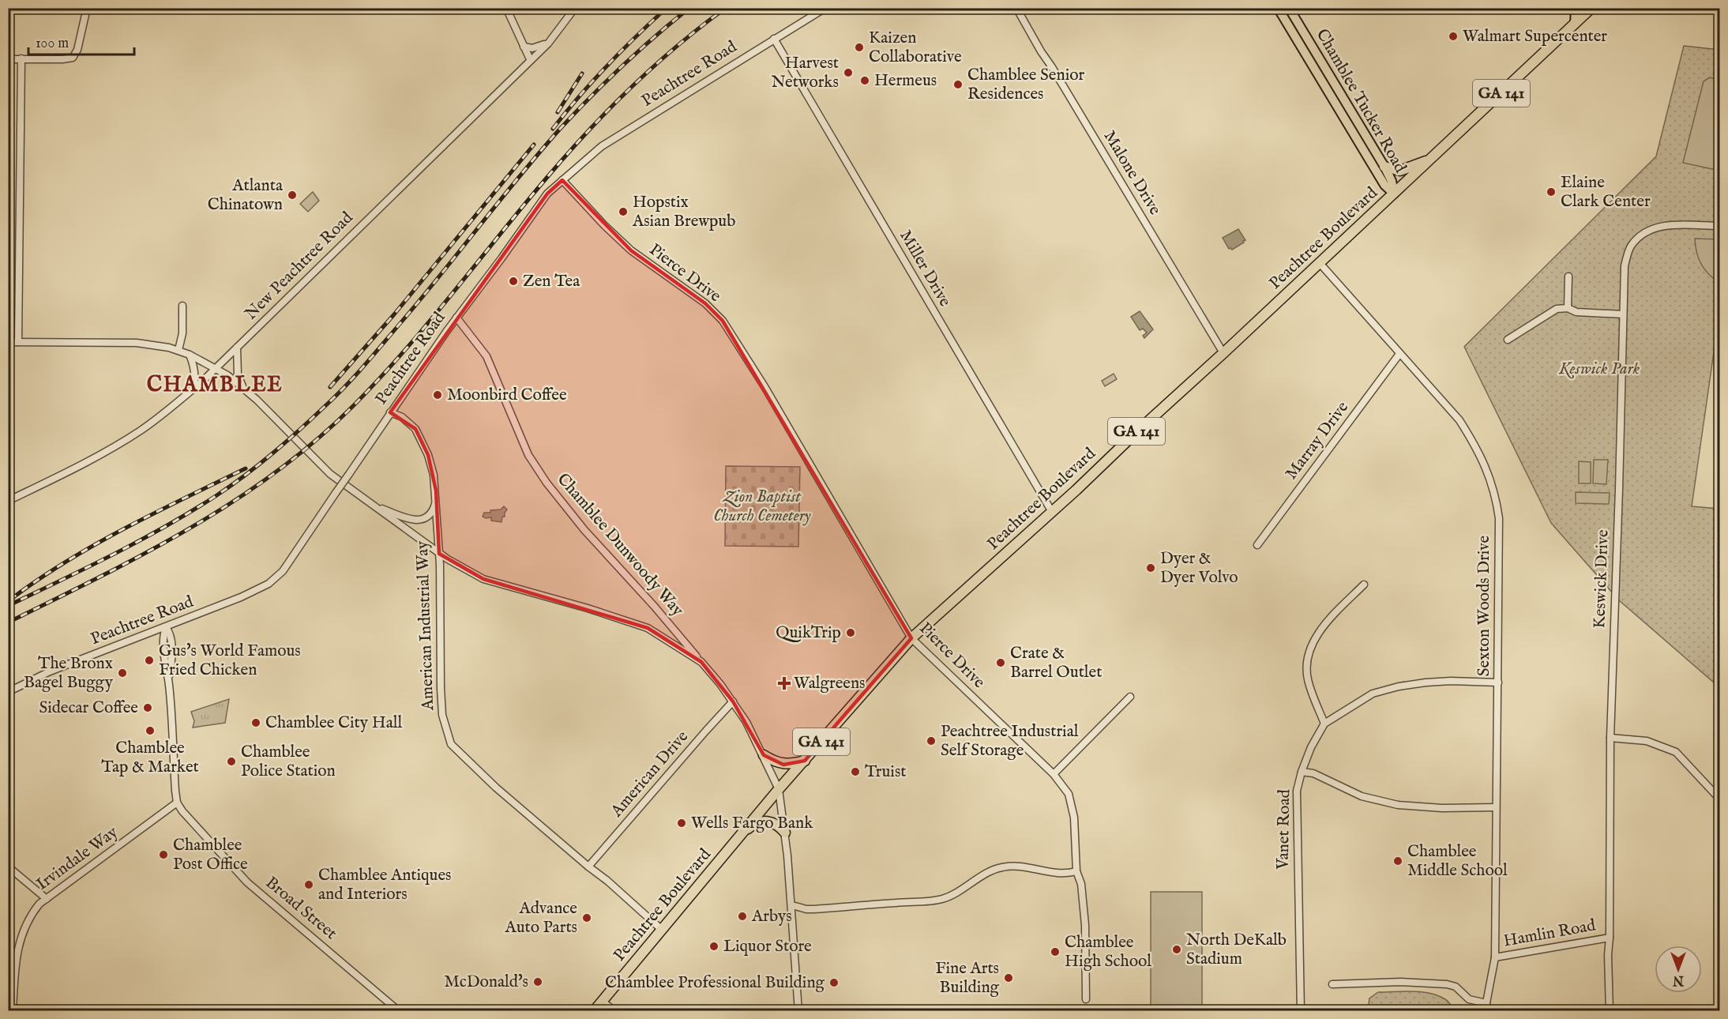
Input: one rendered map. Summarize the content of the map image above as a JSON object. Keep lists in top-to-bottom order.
{
  "streets": {
    "highway": ["GA 141", "Peachtree Boulevard"],
    "main road": ["Chamblee Tucker Road"],
    "street": [
      "Peachtree Road",
      "Malone Drive",
      "New Peachtree Road",
      "Miller Drive",
      "Pierce Drive",
      "Marray Drive",
      "Chamblee Dunwoody Way",
      "Keswick Drive",
      "Sexton Woods Drive",
      "American Industrial Way",
      "American Drive",
      "Vanet Road",
      "Irvindale Way",
      "Broad Street",
      "Hamlin Road"
    ]
  },
  "crossings": [
    ["Peachtree Road", "Miller Drive"],
    ["Peachtree Road", "Pierce Drive"],
    ["Peachtree Road", "Chamblee Dunwoody Way"],
    ["Peachtree Road", "American Industrial Way"],
    ["Chamblee Tucker Road", "Peachtree Boulevard"],
    ["Malone Drive", "Peachtree Boulevard"],
    ["Peachtree Boulevard", "Miller Drive"],
    ["Peachtree Boulevard", "Pierce Drive"],
    ["Peachtree Boulevard", "Chamblee Dunwoody Way"],
    ["Peachtree Boulevard", "Sexton Woods Drive"],
    ["Peachtree Boulevard", "American Industrial Way"],
    ["Marray Drive", "Sexton Woods Drive"],
    ["Chamblee Dunwoody Way", "American Drive"],
    ["Keswick Drive", "Hamlin Road"],
    ["Sexton Woods Drive", "Vanet Road"],
    ["Sexton Woods Drive", "Hamlin Road"],
    ["American Industrial Way", "American Drive"],
    ["Irvindale Way", "Broad Street"]
  ],
  "districts": ["CHAMBLEE"],
  "parks": ["Keswick Park", "Zion Baptist Church Cemetery"],
  "places": {
    "other": [
      "Walmart Supercenter",
      "Kaizen Collaborative",
      "Harvest Networks",
      "Hermeus",
      "Chamblee Senior Residences",
      "Elaine Clark Center",
      "Atlanta Chinatown",
      "Hopstix Asian Brewpub",
      "Zen Tea",
      "Moonbird Coffee",
      "Dyer & Dyer Volvo",
      "QuikTrip",
      "Gus's World Famous Fried Chicken",
      "Crate & Barrel Outlet",
      "The Bronx Bagel Buggy",
      "Sidecar Coffee",
      "Chamblee City Hall",
      "Chamblee Tap & Market",
      "Peachtree Industrial Self Storage",
      "Chamblee Police Station",
      "Truist",
      "Wells Fargo Bank",
      "Chamblee Post Office",
      "Chamblee Middle School",
      "Chamblee Antiques and Interiors",
      "Arbys",
      "Advance Auto Parts",
      "Liquor Store",
      "North DeKalb Stadium",
      "Chamblee High School",
      "Fine Arts Building",
      "McDonald's",
      "Chamblee Professional Building"
    ],
    "health": ["Walgreens"]
  },
  "scale_bar": "100 m",
  "north": "bottom"
}
